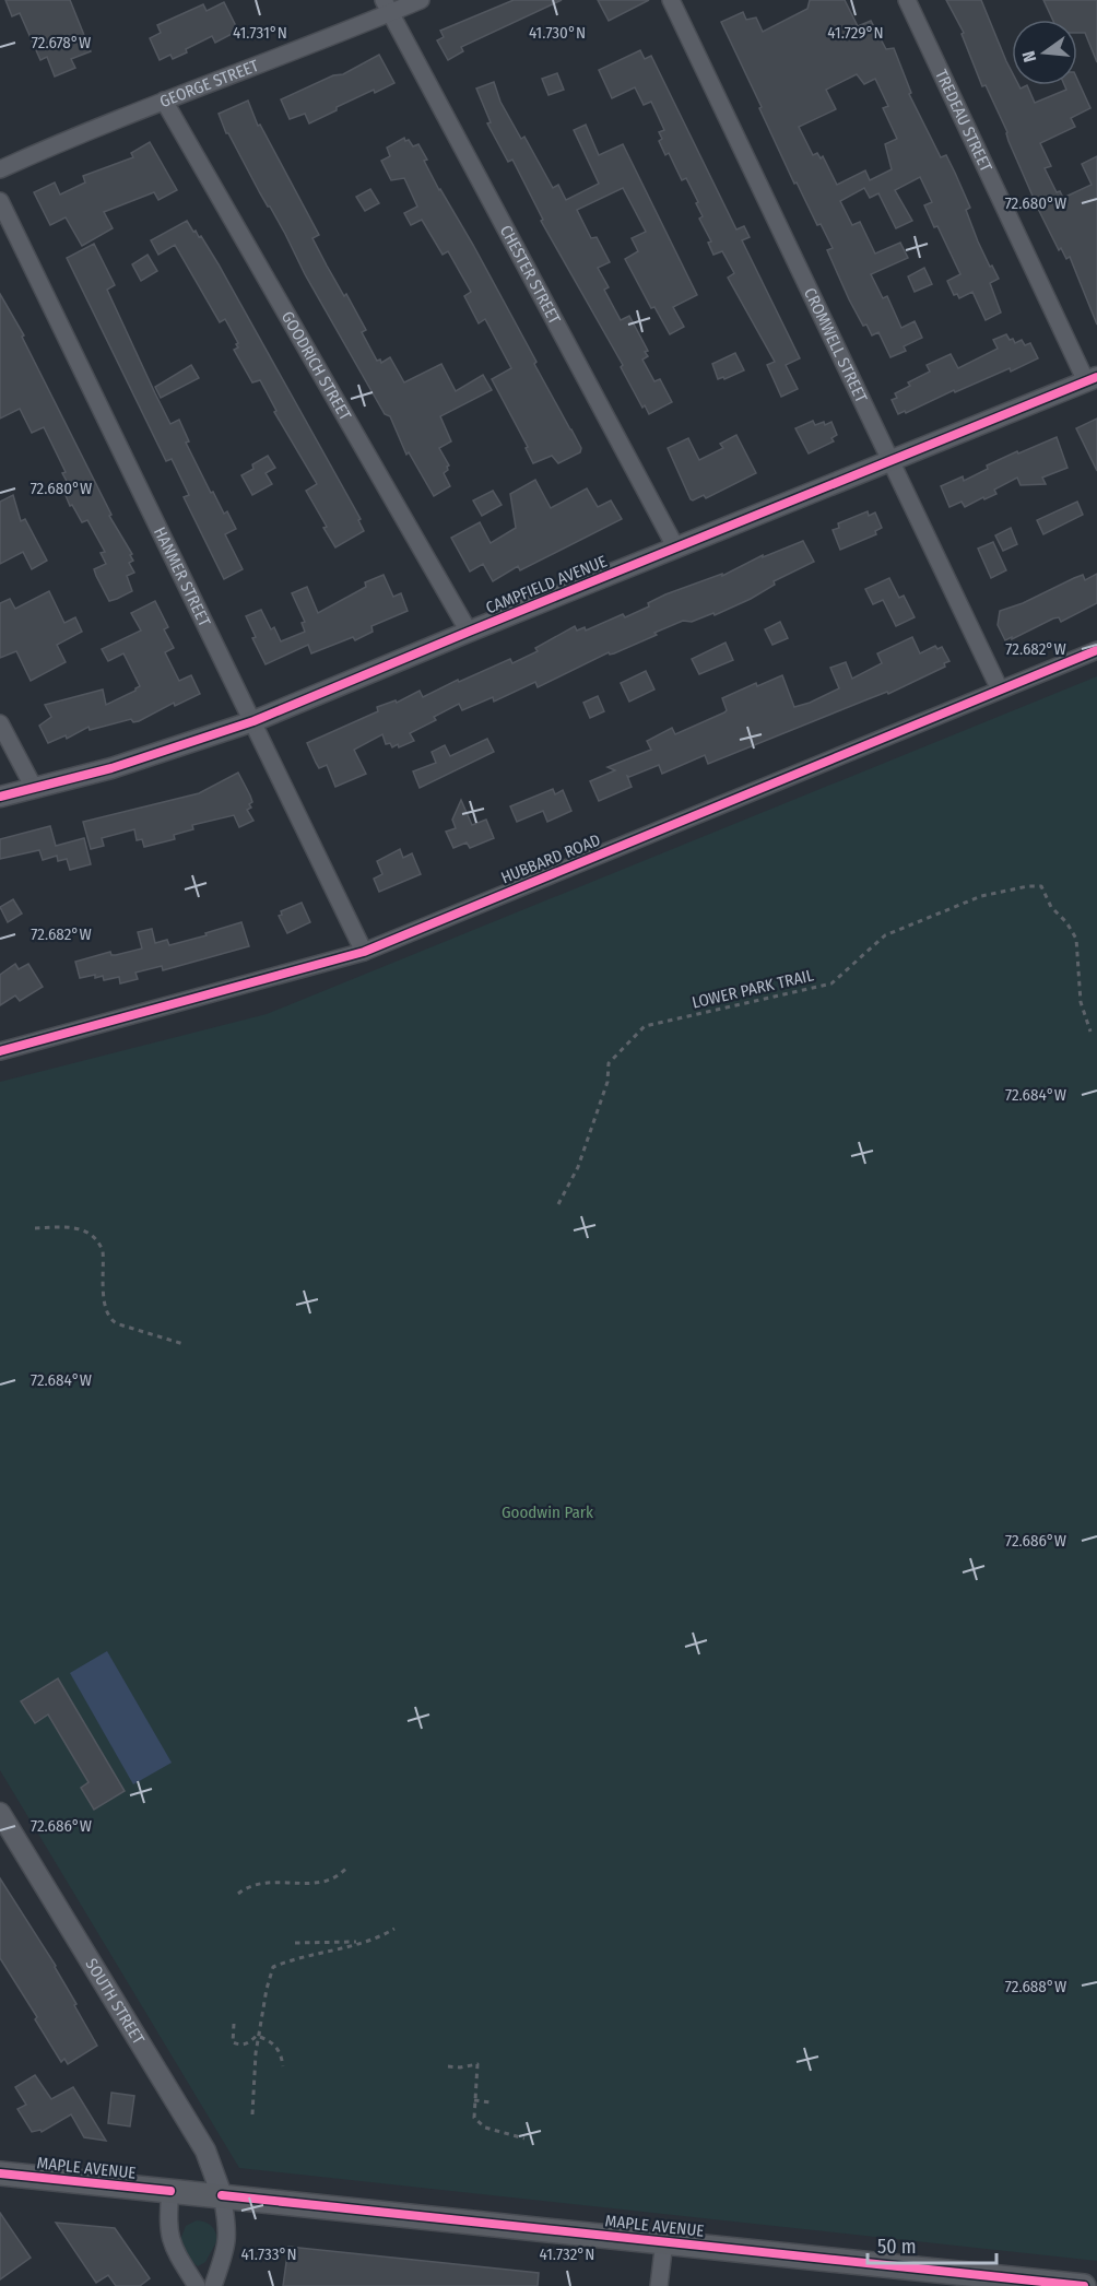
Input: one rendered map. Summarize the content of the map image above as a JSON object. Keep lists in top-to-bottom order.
{
  "streets": {
    "main road": ["MAPLE AVENUE"],
    "street": [
      "GEORGE STREET",
      "TREDEAU STREET",
      "CHESTER STREET",
      "CROMWELL STREET",
      "GOODRICH STREET",
      "HANMER STREET",
      "CAMPFIELD AVENUE",
      "HUBBARD ROAD",
      "SOUTH STREET"
    ],
    "path": ["LOWER PARK TRAIL"]
  },
  "crossings": [
    ["GEORGE STREET", "CHESTER STREET"],
    ["GEORGE STREET", "GOODRICH STREET"],
    ["TREDEAU STREET", "CAMPFIELD AVENUE"],
    ["CHESTER STREET", "CAMPFIELD AVENUE"],
    ["CROMWELL STREET", "CAMPFIELD AVENUE"],
    ["CROMWELL STREET", "HUBBARD ROAD"],
    ["GOODRICH STREET", "CAMPFIELD AVENUE"],
    ["HANMER STREET", "CAMPFIELD AVENUE"],
    ["HANMER STREET", "HUBBARD ROAD"],
    ["SOUTH STREET", "MAPLE AVENUE"]
  ],
  "parks": ["Goodwin Park"],
  "scale_bar": "50 m",
  "north": "left",
  "coordinates": [
    "41.729°N",
    "41.731°N",
    "41.730°N",
    "72.678°W",
    "72.680°W",
    "72.682°W",
    "72.684°W",
    "72.686°W",
    "72.688°W",
    "41.733°N",
    "41.732°N"
  ]
}
